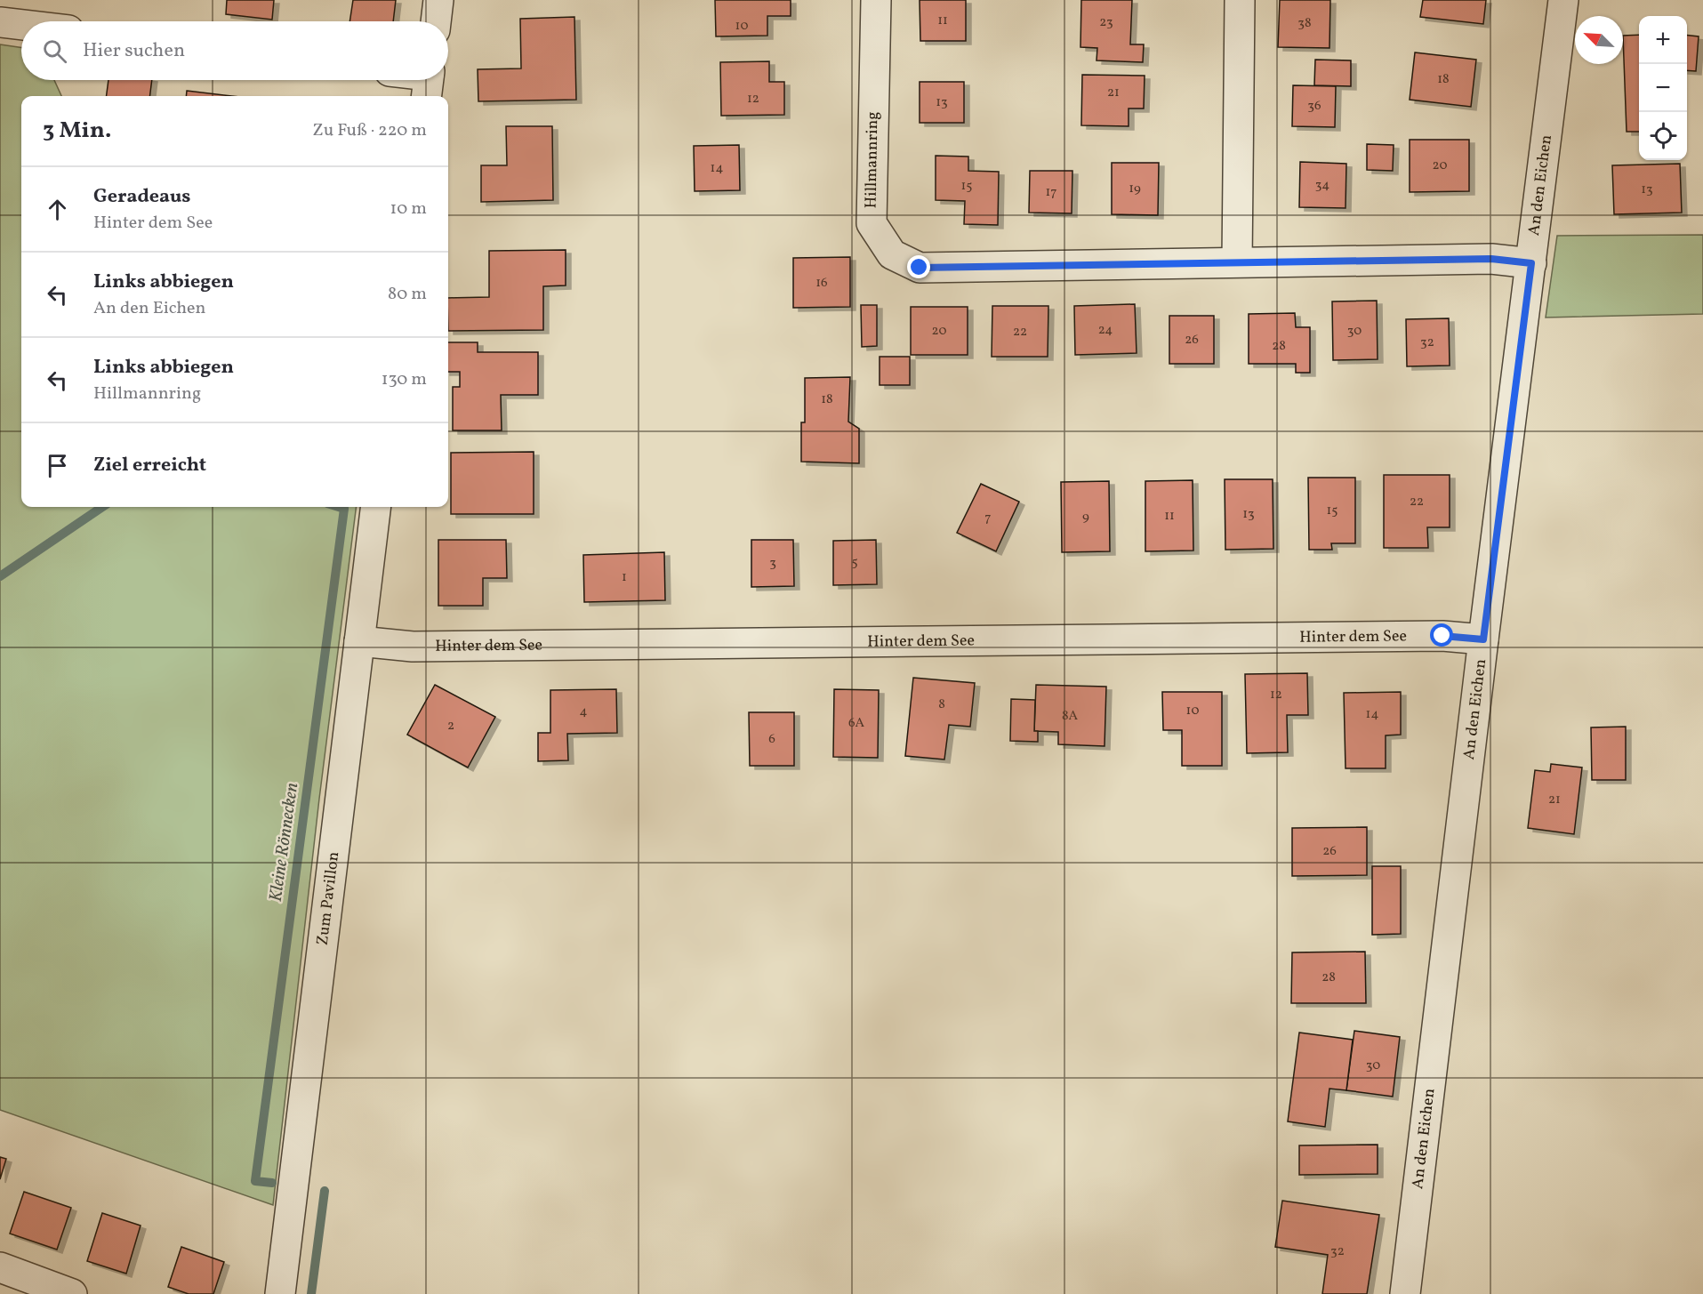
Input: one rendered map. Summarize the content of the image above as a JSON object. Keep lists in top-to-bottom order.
{
  "streets": {
    "street": [
      "Hillmannring",
      "An den Eichen",
      "Hinter dem See",
      "Zum Pavillon"
    ]
  },
  "crossings": [
    ["Hillmannring", "An den Eichen"],
    ["An den Eichen", "Hinter dem See"],
    ["Hinter dem See", "Zum Pavillon"]
  ],
  "water": ["Kleine Rönnecken"],
  "house_numbers": [
    "11",
    "23",
    "38",
    "10",
    "18",
    "21",
    "12",
    "13",
    "36",
    "20",
    "14",
    "34",
    "15",
    "19",
    "13",
    "17",
    "16",
    "24",
    "20",
    "30",
    "22",
    "26",
    "32",
    "28",
    "18",
    "22",
    "15",
    "13",
    "11",
    "9",
    "7",
    "5",
    "3",
    "1",
    "12",
    "8",
    "10",
    "4",
    "14",
    "8A",
    "6A",
    "2",
    "6",
    "21",
    "26",
    "28",
    "30",
    "32"
  ],
  "north": "top left",
  "page": {
    "map_buttons": ["+", "−"],
    "search": "Hier suchen",
    "heading": ["3 Min.", "Zu Fuß · 220 m"],
    "list": [
      ["Geradeaus", "Hinter dem See", "10 m"],
      ["Links abbiegen", "An den Eichen", "80 m"],
      ["Links abbiegen", "Hillmannring", "130 m"],
      "Ziel erreicht"
    ]
  }
}
